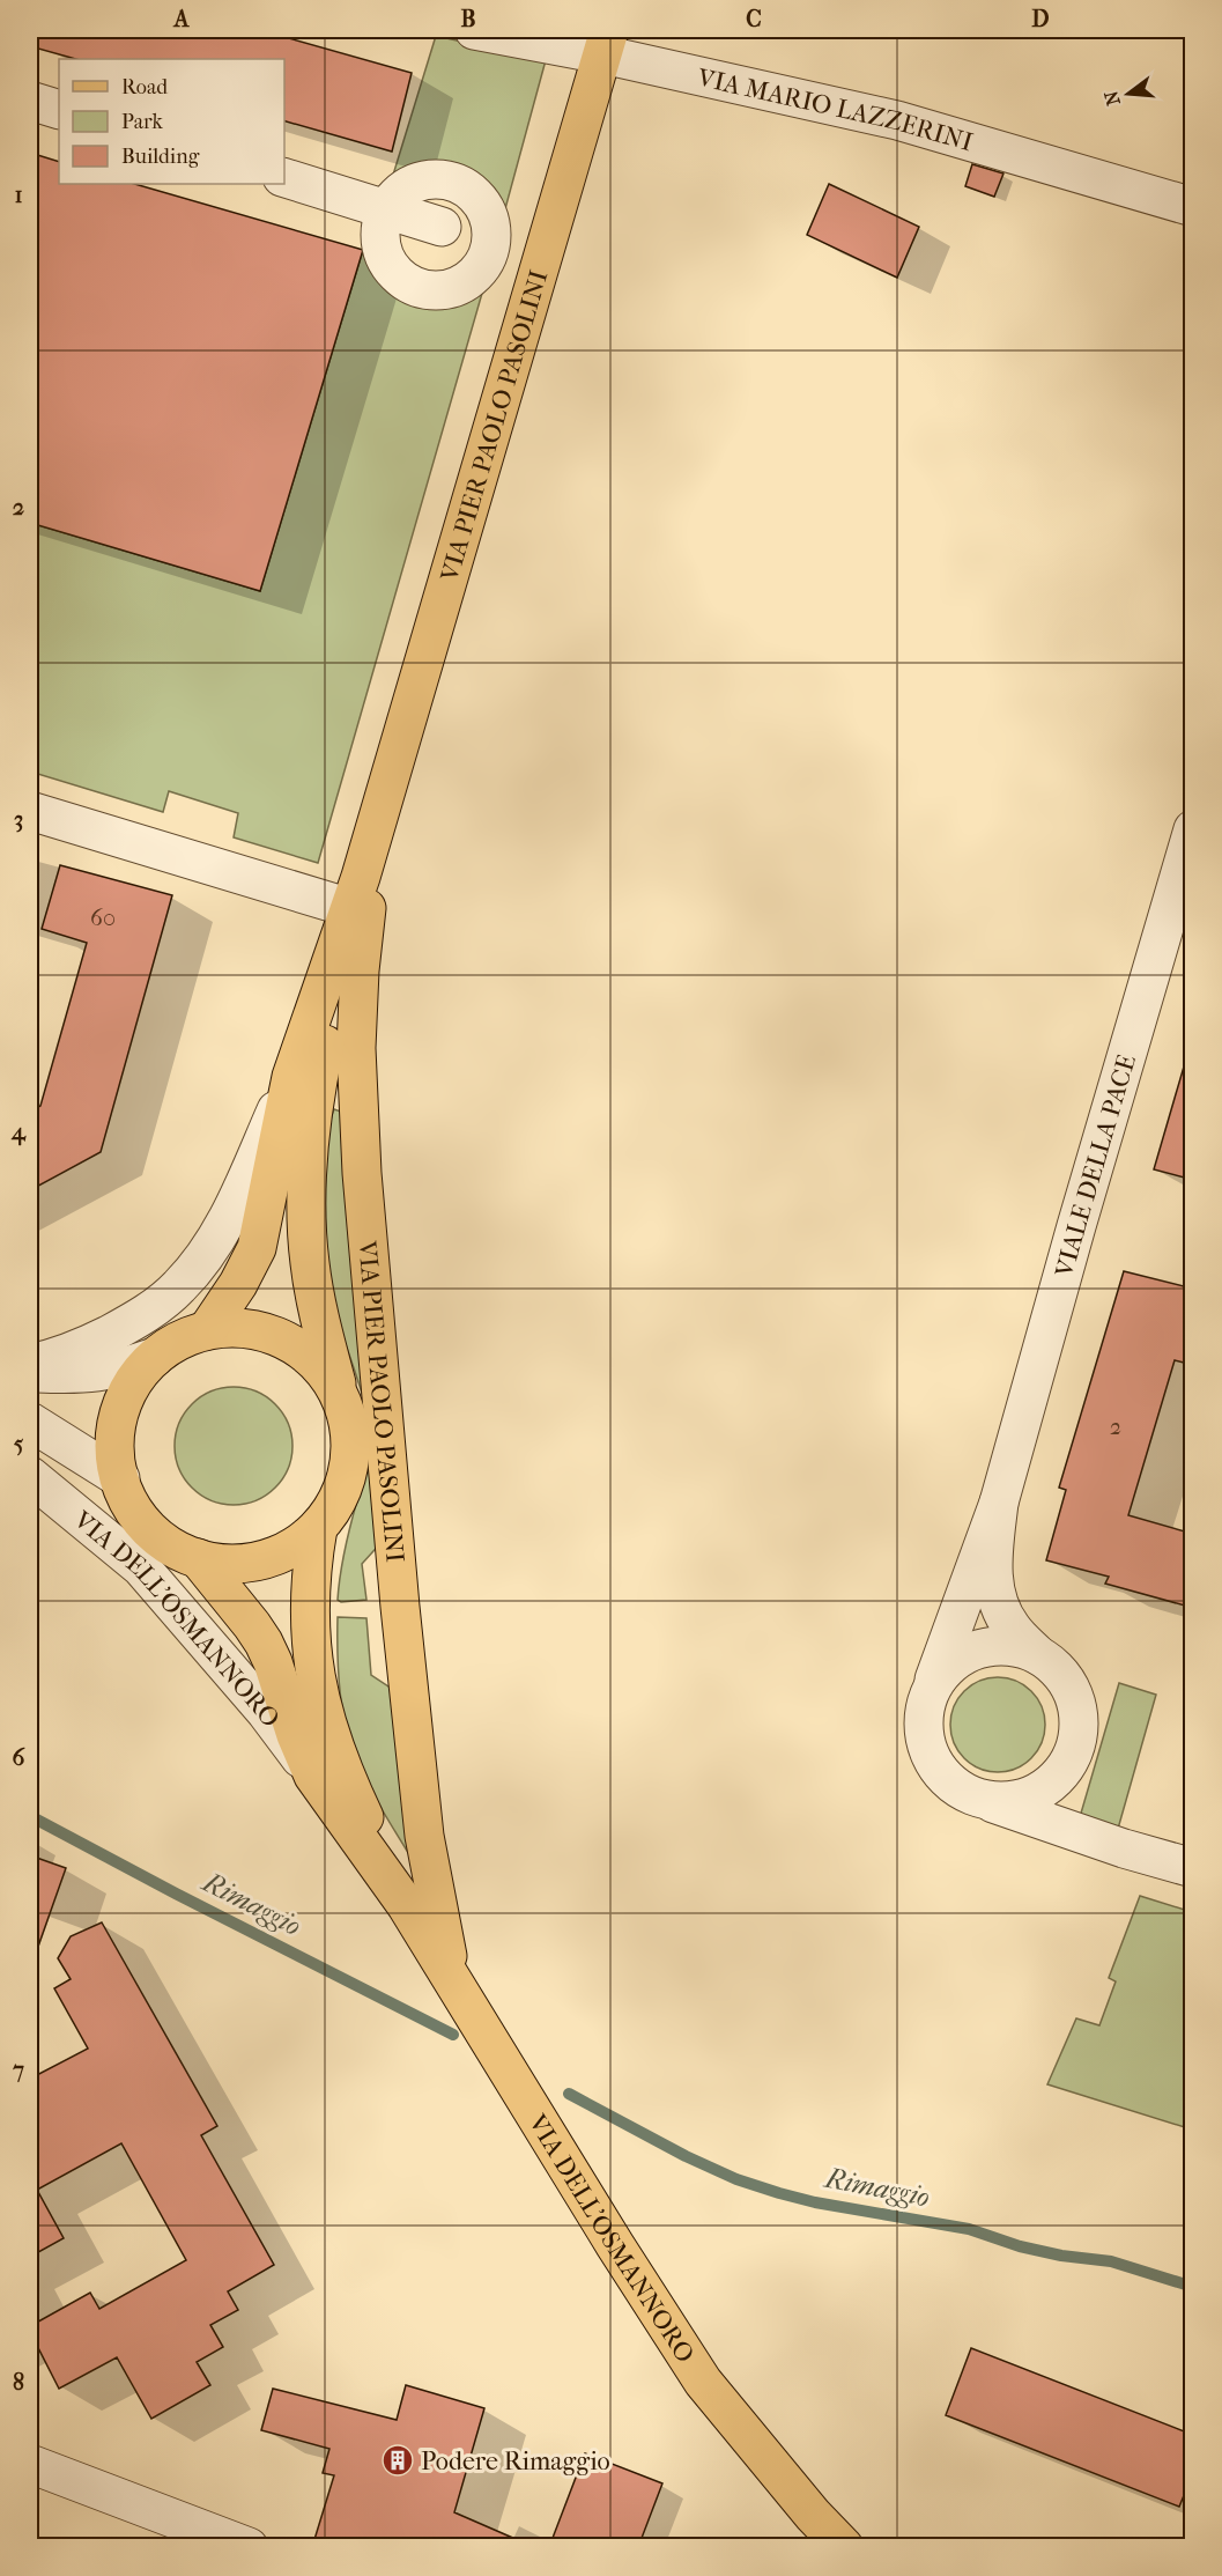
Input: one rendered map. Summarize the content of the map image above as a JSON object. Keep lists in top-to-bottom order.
{
  "streets": {
    "main road": ["VIA PIER PAOLO PASOLINI", "VIA DELL'OSMANNORO"],
    "street": ["VIA MARIO LAZZERINI", "VIALE DELLA PACE"]
  },
  "crossings": [
    ["VIA MARIO LAZZERINI", "VIA PIER PAOLO PASOLINI"],
    ["VIA PIER PAOLO PASOLINI", "VIA DELL'OSMANNORO"]
  ],
  "water": ["Rimaggio"],
  "places": {
    "building": ["Podere Rimaggio"]
  },
  "house_numbers": ["60", "2"],
  "legend": ["Road", "Park", "Building"],
  "north": "left",
  "grid": {
    "columns": [
      "A",
      "B",
      "C",
      "D"
    ],
    "rows": [
      "1",
      "2",
      "3",
      "4",
      "5",
      "6",
      "7",
      "8"
    ]
  }
}
